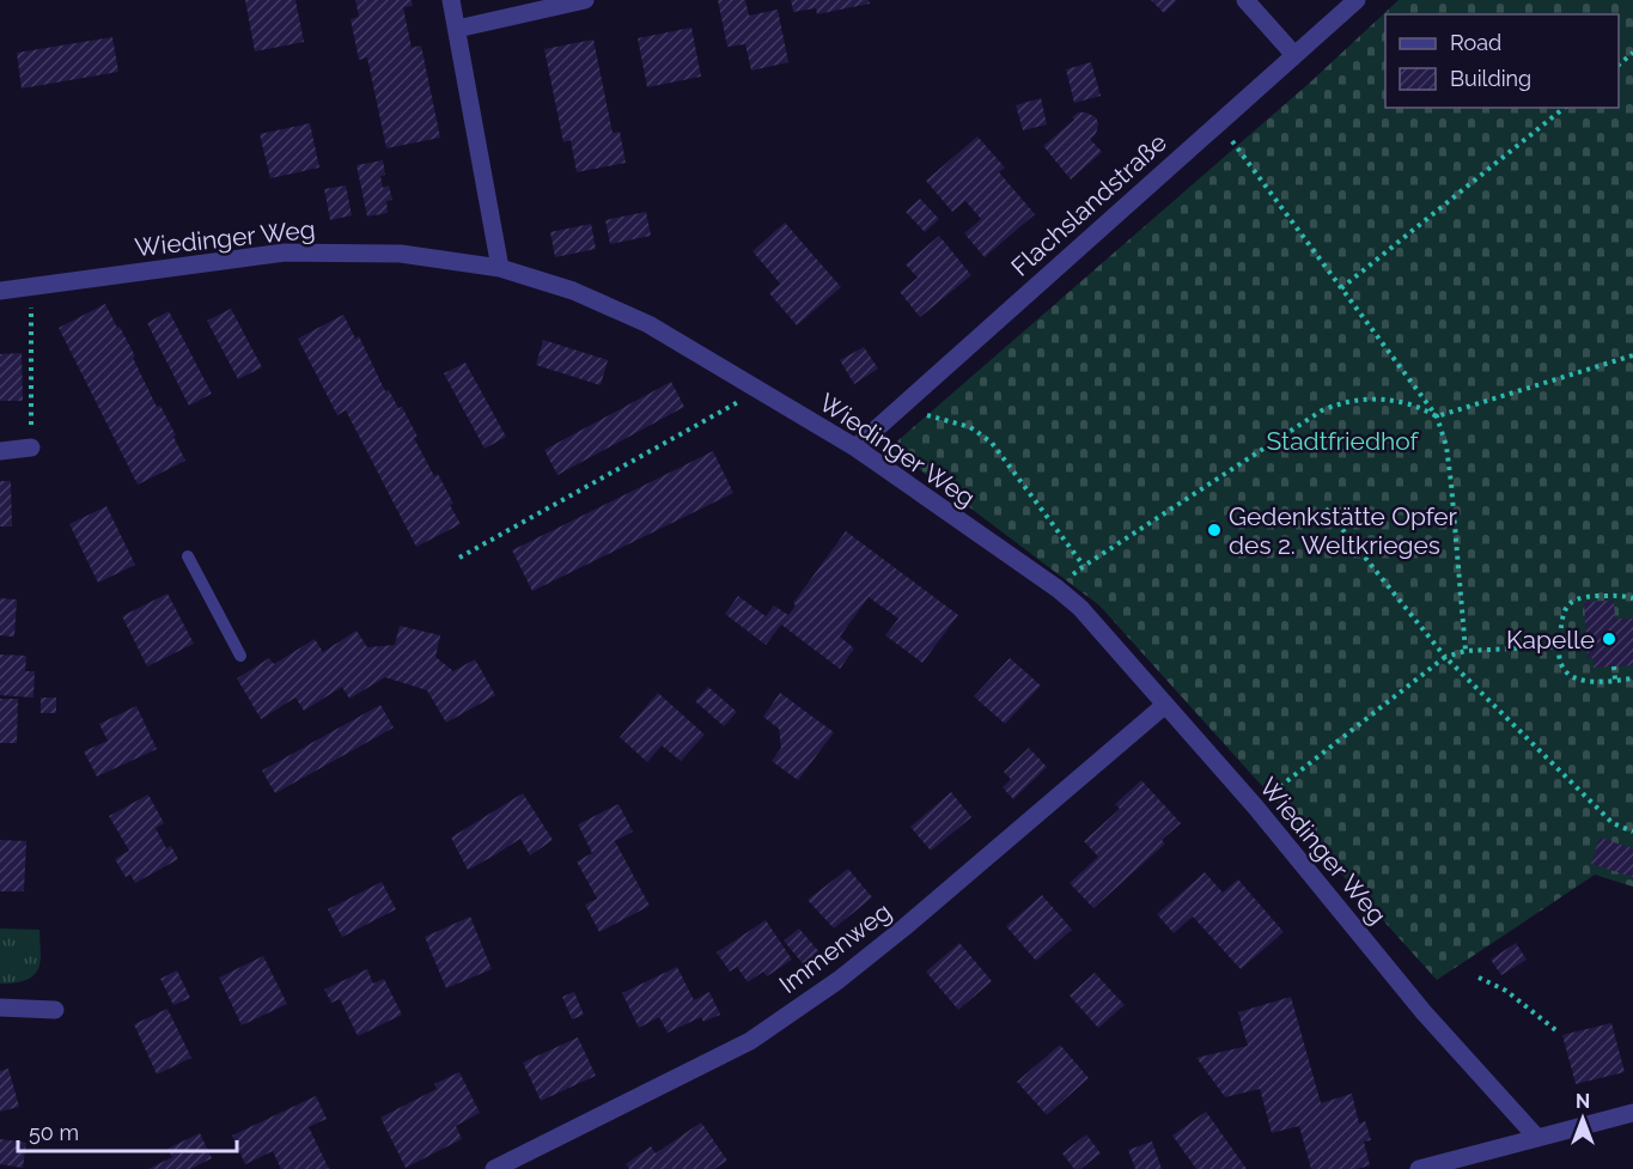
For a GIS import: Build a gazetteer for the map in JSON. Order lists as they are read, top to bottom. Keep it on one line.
{"streets":{"street":["Flachslandstraße","Wiedinger Weg","Immenweg"]},"crossings":[["Flachslandstraße","Wiedinger Weg"],["Wiedinger Weg","Immenweg"]],"parks":["Stadtfriedhof"],"places":["Gedenkstätte Opfer des 2. Weltkrieges","Kapelle"],"legend":["Road","Building"],"scale_bar":"50 m","north":"top"}
